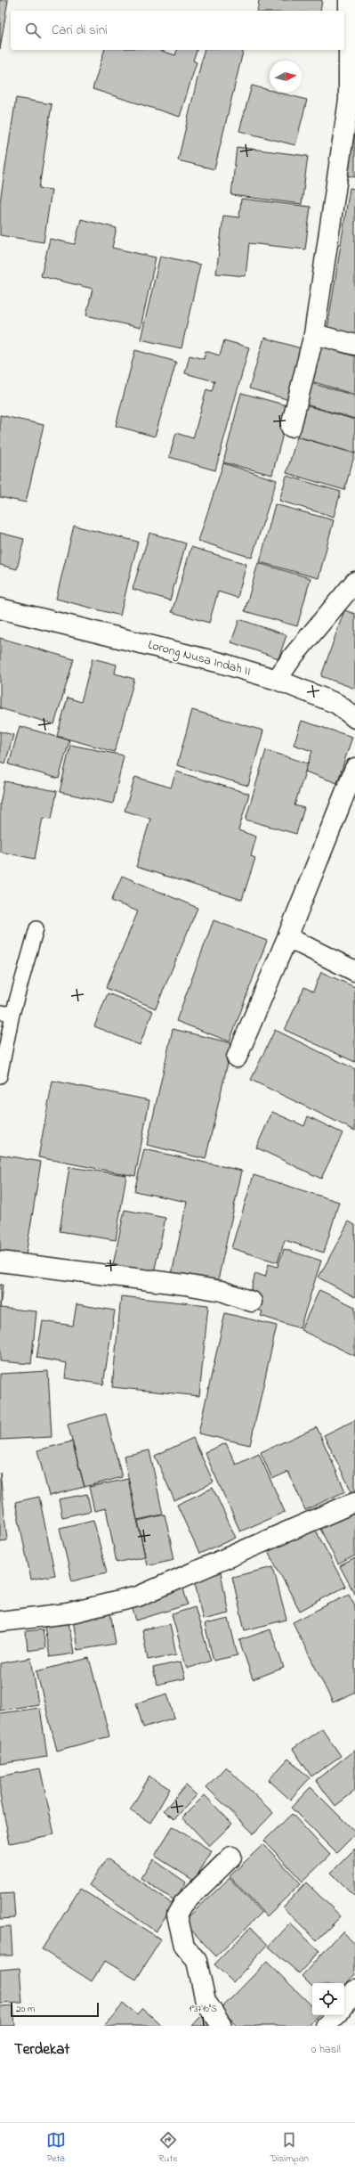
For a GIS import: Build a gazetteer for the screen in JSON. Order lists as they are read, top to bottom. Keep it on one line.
{"streets":{"street":["Lorong Nusa Indah II"]},"scale_bar":"20 m","north":"right","page":{"search":"Cari di sini","scale":"20 m","heading":["Terdekat","0 hasil"],"nav":["Peta","Rute","Disimpan"]},"coordinates":["1°37'10\"S"]}
